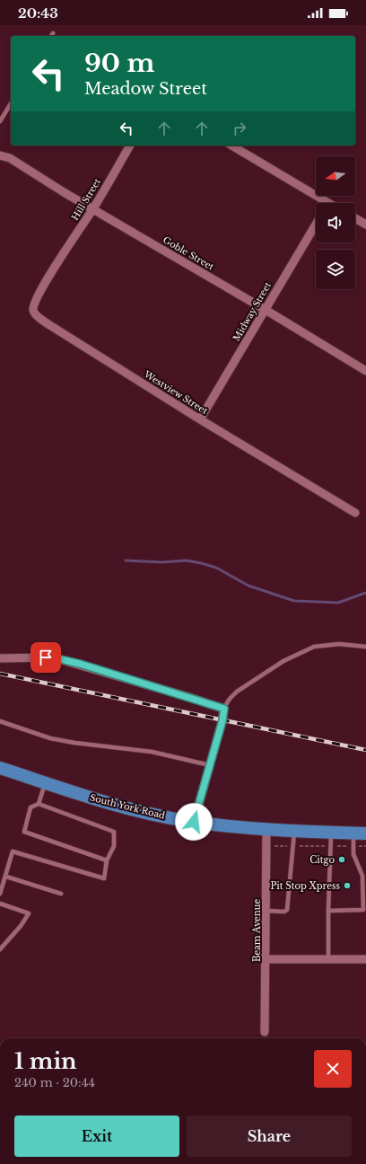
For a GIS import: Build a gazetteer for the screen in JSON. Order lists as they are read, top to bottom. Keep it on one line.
{"streets":{"main road":["South York Road"],"street":["Hill Street","Goble Street","Midway Street","Westview Street","Beam Avenue"]},"crossings":[["Hill Street","Goble Street"],["Hill Street","Westview Street"],["Goble Street","Midway Street"],["Midway Street","Westview Street"],["South York Road","Beam Avenue"]],"places":["Citgo","Pit Stop Xpress"],"north":"left","page":{"status":"20:43","turn":["90 m","Meadow Street"],"heading":["1 min","240 m · 20:44"],"buttons":["Exit","Share"]}}
